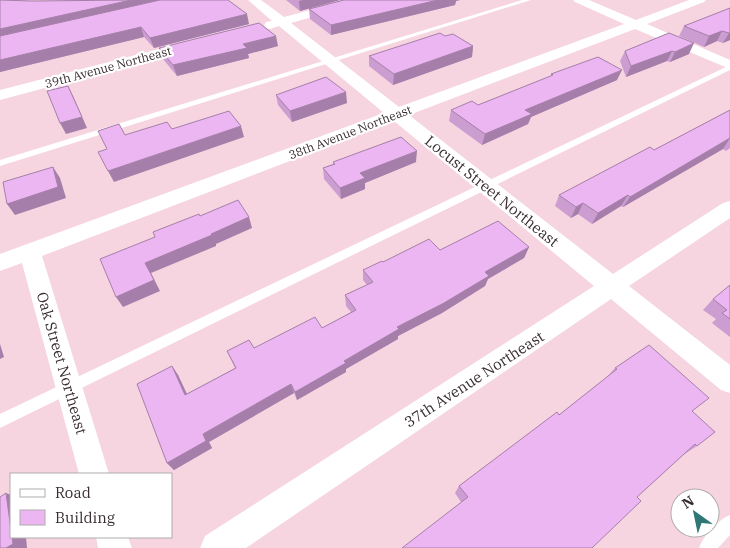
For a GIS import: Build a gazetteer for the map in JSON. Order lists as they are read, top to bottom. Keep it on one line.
{"streets":{"street":["39th Avenue Northeast","38th Avenue Northeast","Locust Street Northeast","Oak Street Northeast","37th Avenue Northeast"]},"crossings":[["38th Avenue Northeast","Locust Street Northeast"],["38th Avenue Northeast","Oak Street Northeast"],["Locust Street Northeast","37th Avenue Northeast"]],"legend":["Road","Building"],"north":"top left"}
